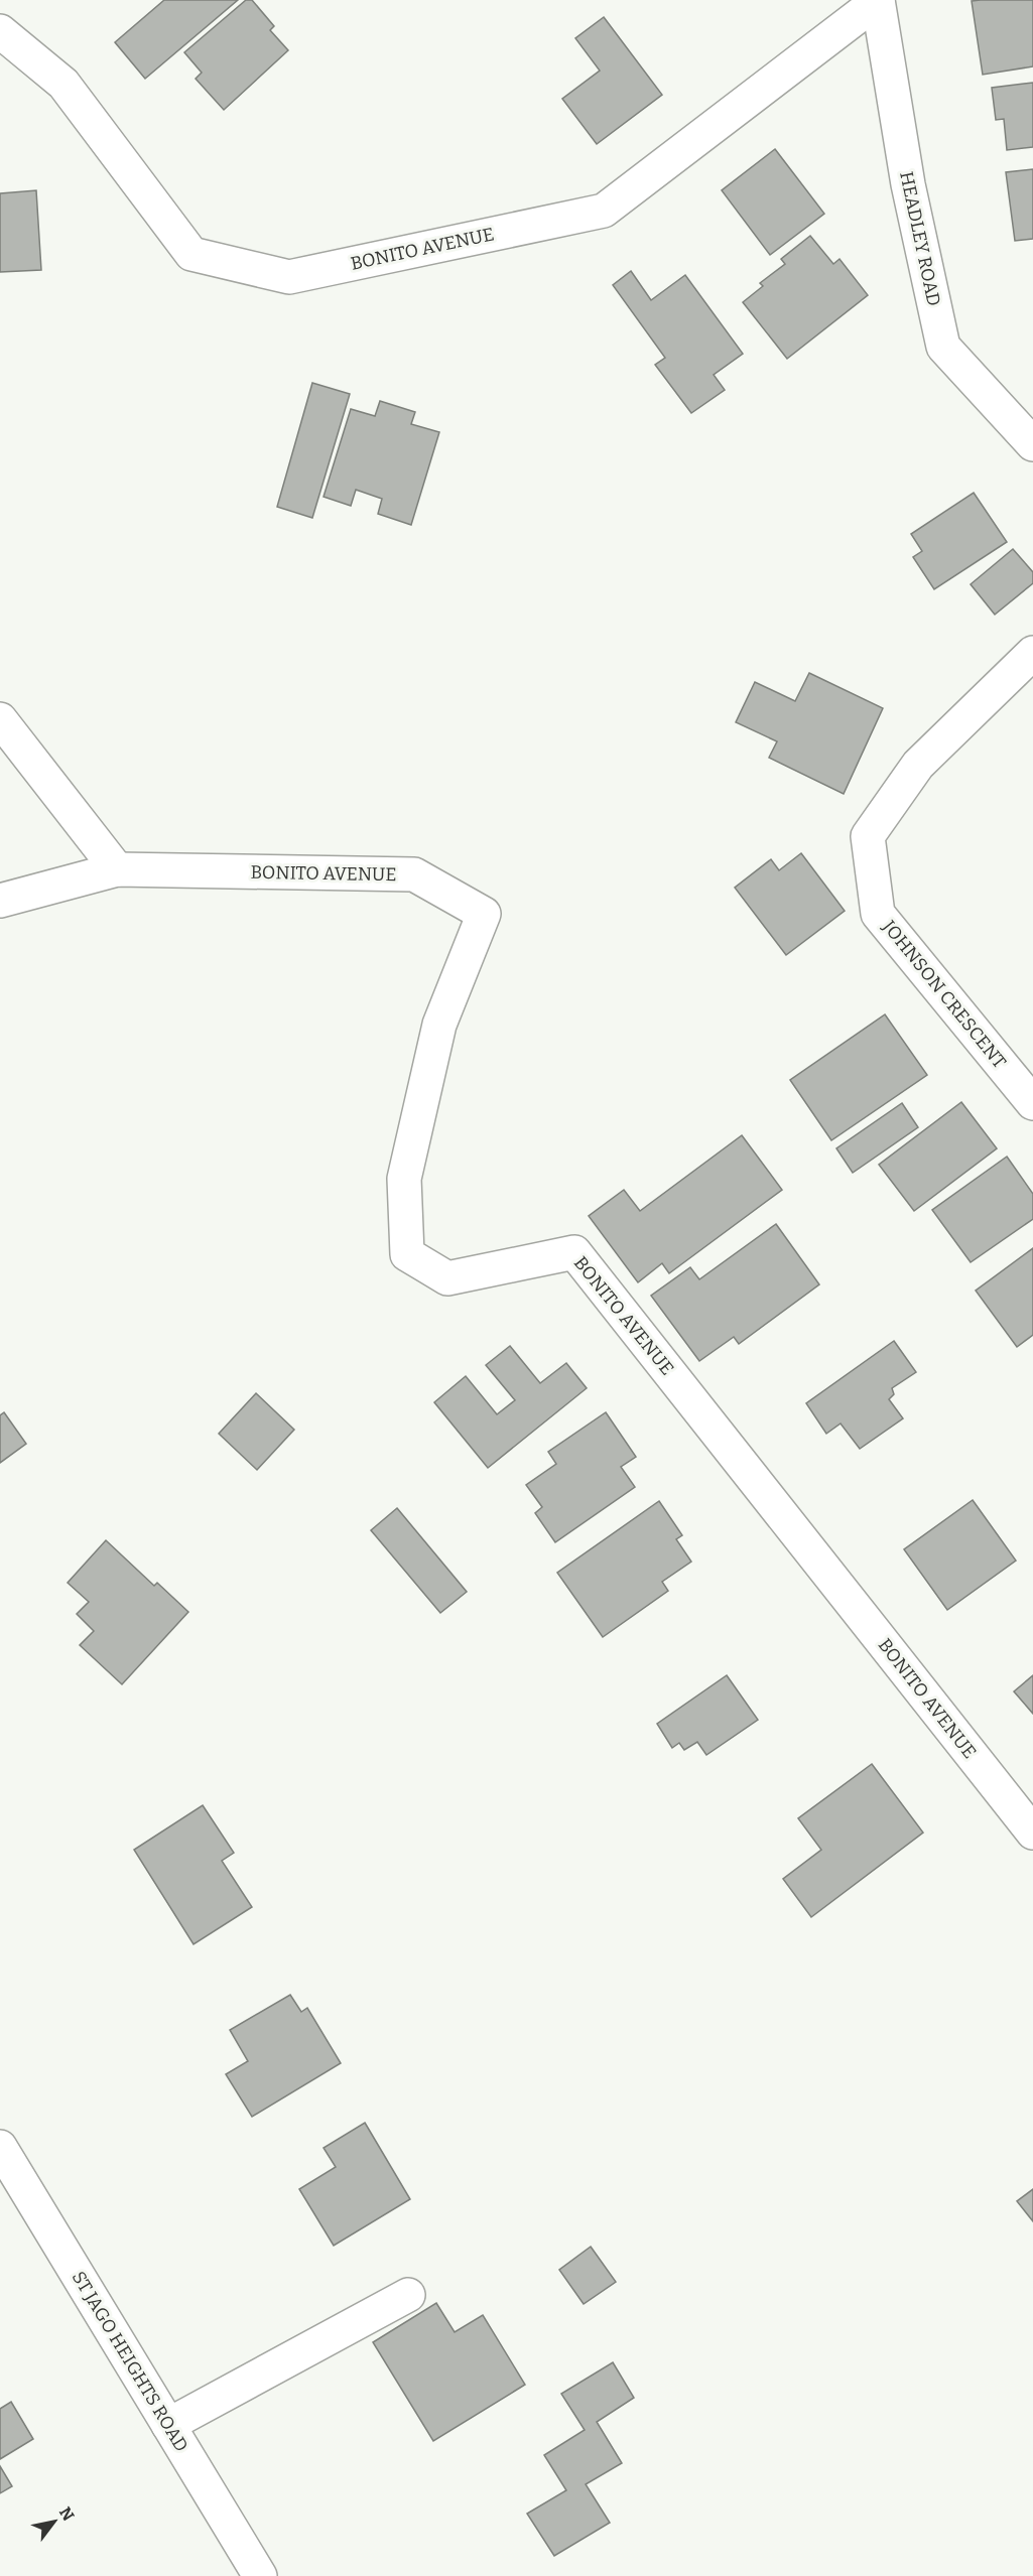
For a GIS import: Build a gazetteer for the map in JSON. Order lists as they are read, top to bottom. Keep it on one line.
{"streets":{"street":["HEADLEY ROAD","BONITO AVENUE","JOHNSON CRESCENT","ST JAGO HEIGHTS ROAD"]},"crossings":[["HEADLEY ROAD","BONITO AVENUE"]],"north":"top right"}
